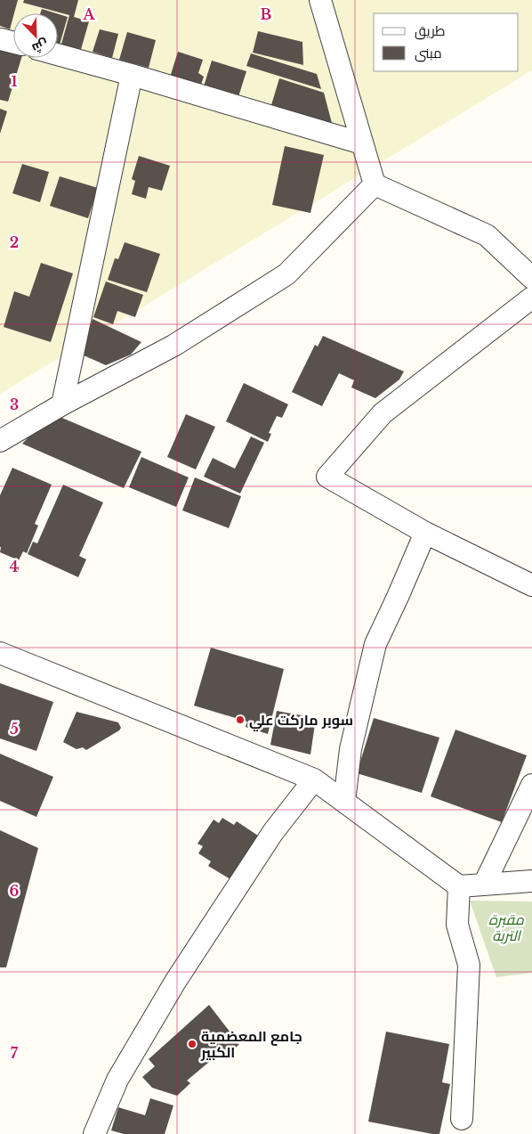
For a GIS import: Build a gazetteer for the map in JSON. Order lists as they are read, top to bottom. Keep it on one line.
{"parks":["مقبرة التربة"],"places":["سوبر ماركت علي","جامع المعضمية الكبير"],"legend":["طريق","مبنى"],"north":"bottom right","grid":{"columns":["A","B"],"rows":["1","2","3","4","5","6","7"]}}
